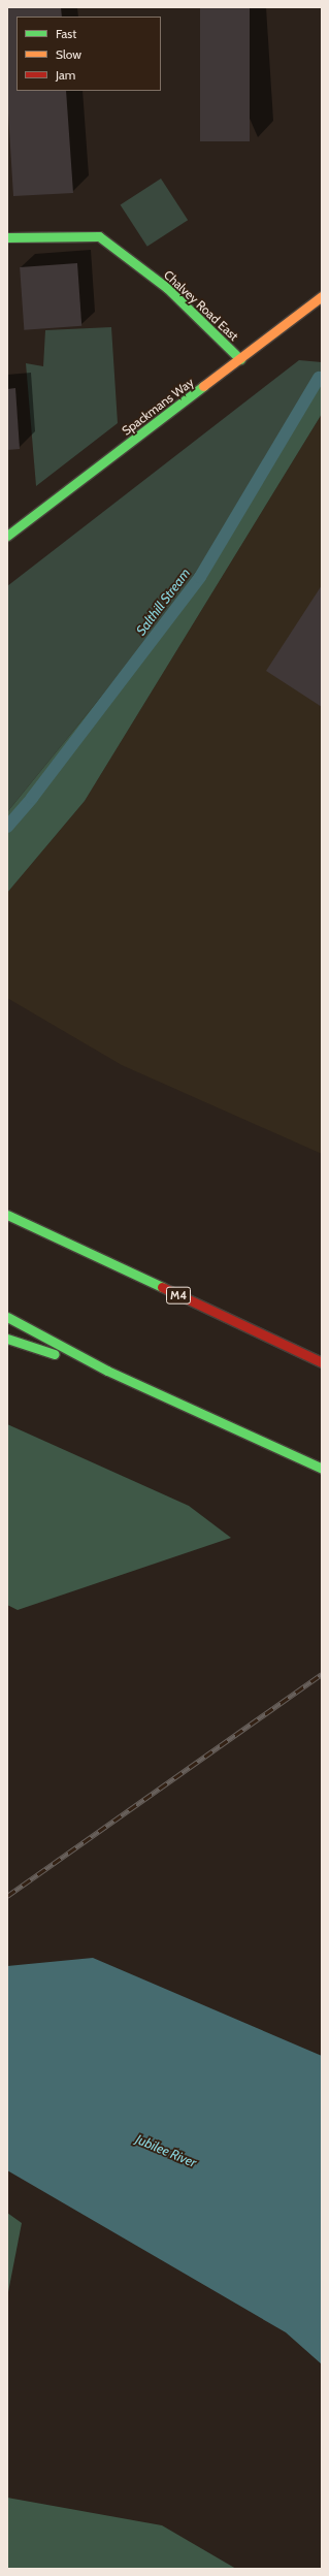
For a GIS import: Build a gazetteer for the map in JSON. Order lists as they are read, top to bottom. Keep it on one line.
{"streets":{"main road":["Chalvey Road East","Spackmans Way","M4"]},"crossings":[["Chalvey Road East","Spackmans Way"]],"water":["Salthill Stream","Jubilee River"],"legend":["Fast","Slow","Jam"]}
